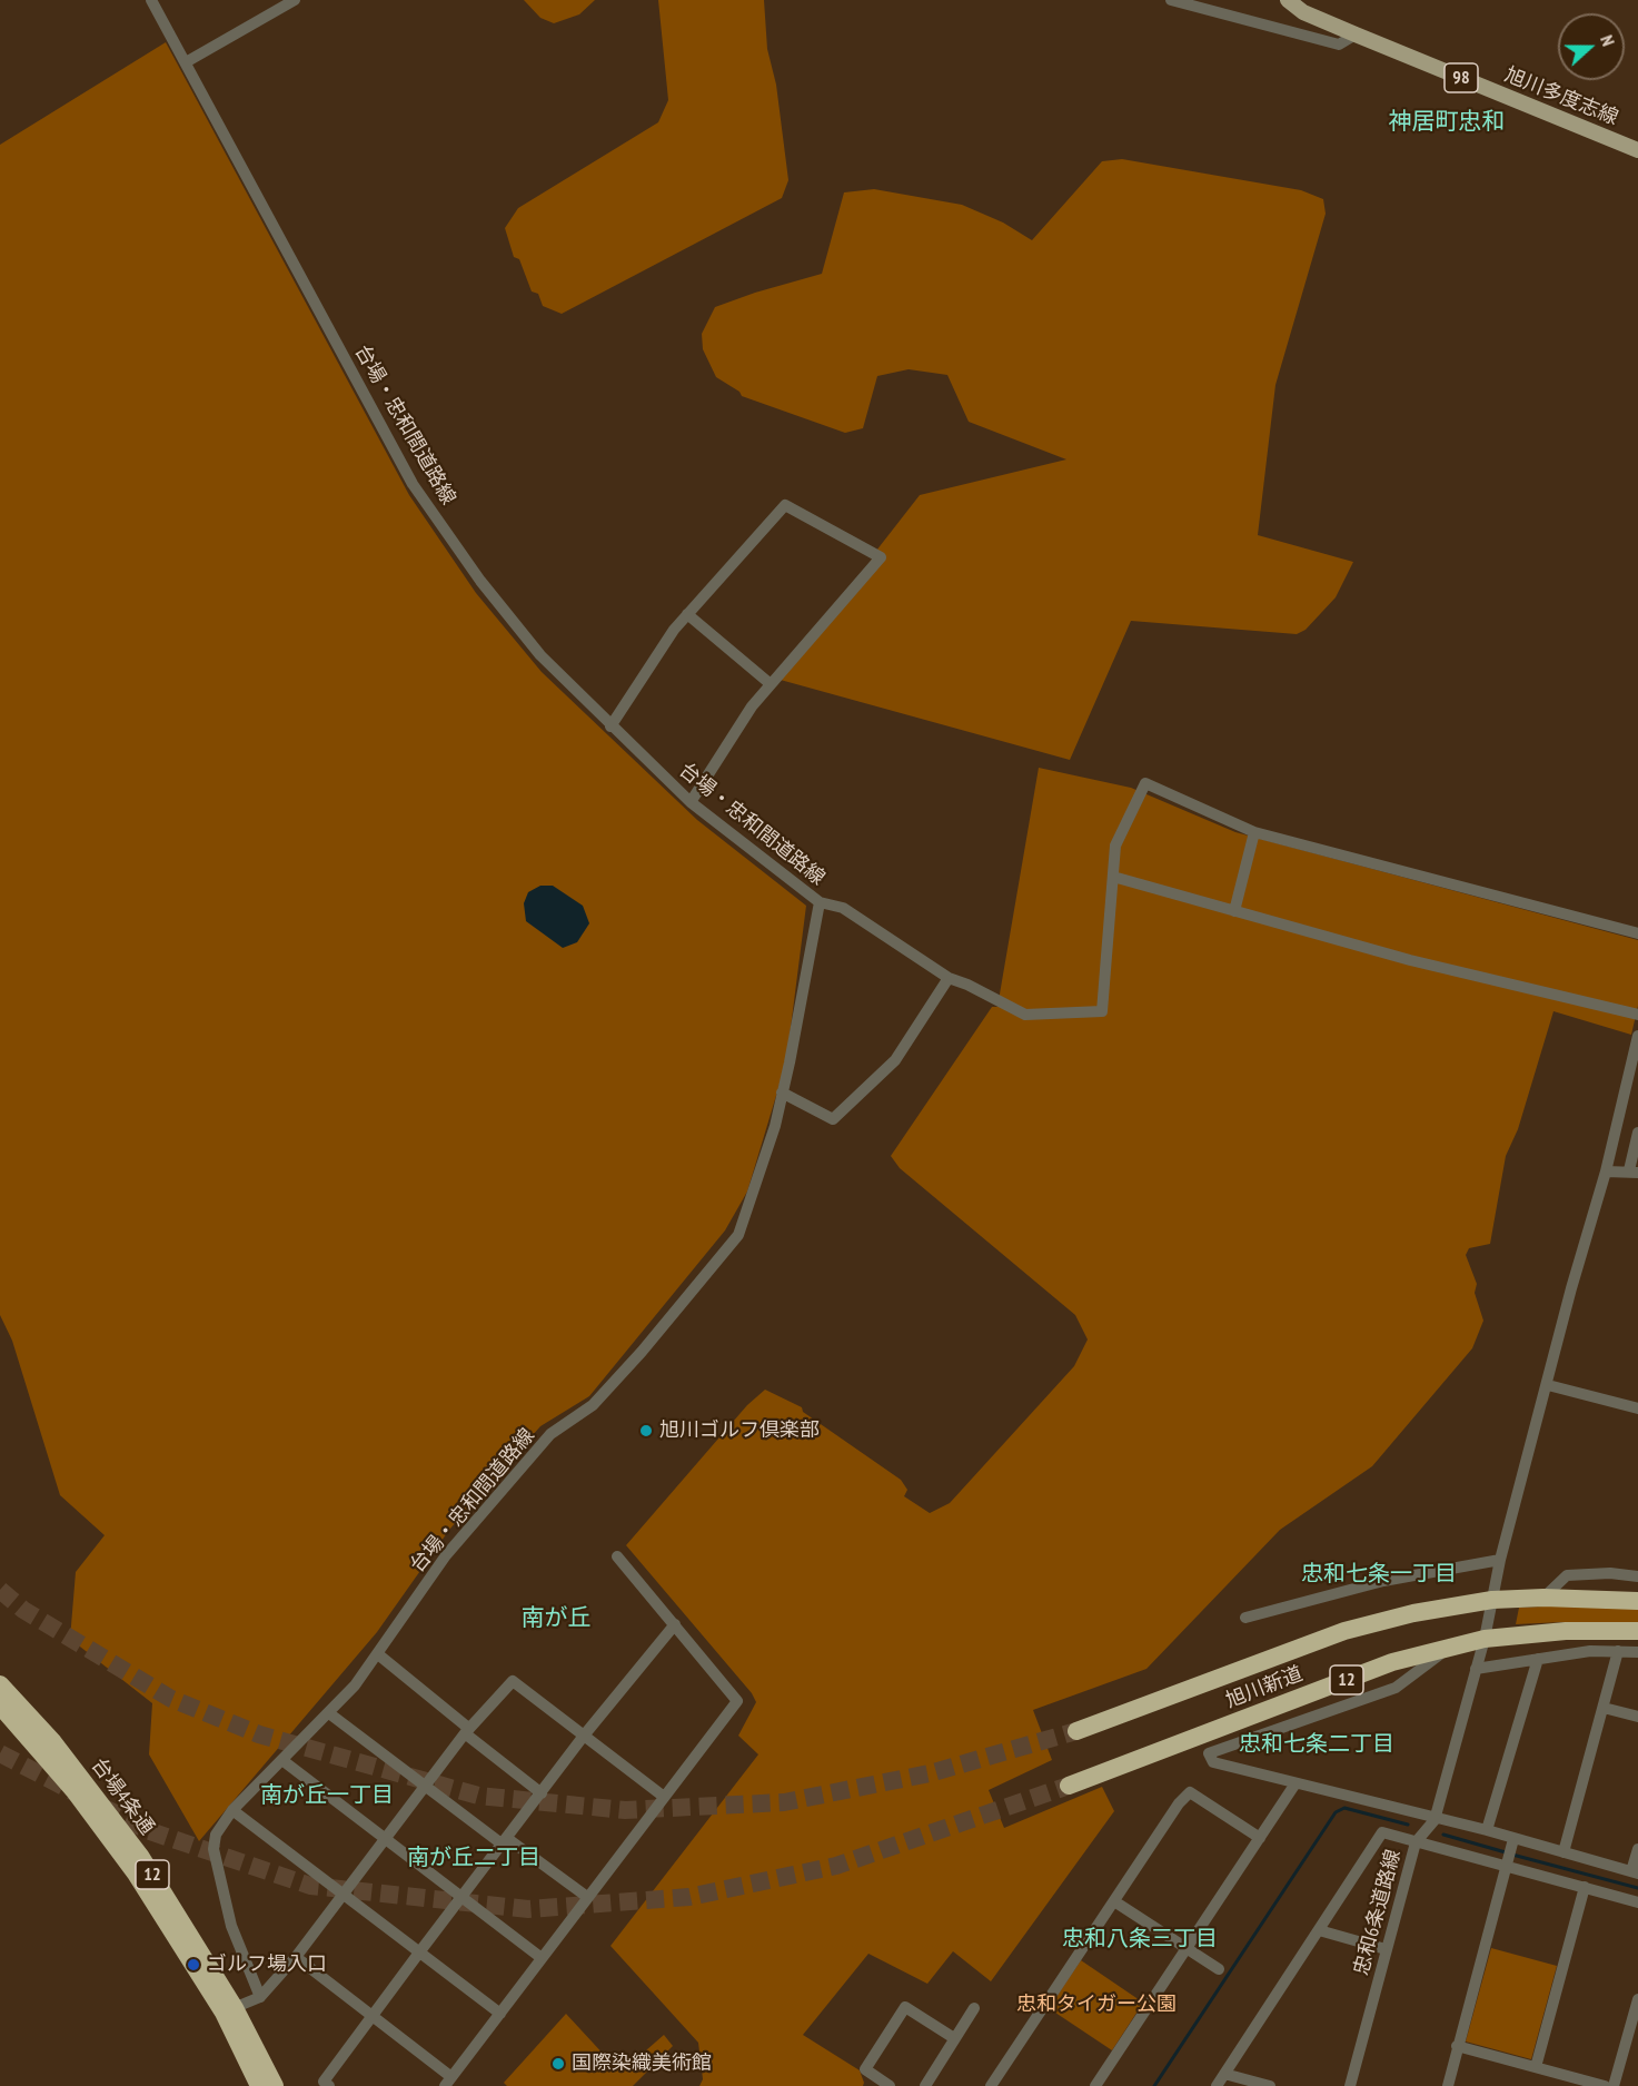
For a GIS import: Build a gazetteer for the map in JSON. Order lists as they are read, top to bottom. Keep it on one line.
{"streets":{"highway":["12","旭川新道","台場4条通"],"main road":["98","旭川多度志線"],"street":["台場・忠和間道路線","忠和6条道路線"]},"crossings":[["旭川新道","忠和6条道路線"]],"districts":["神居町忠和","忠和七条一丁目","南が丘","忠和七条二丁目","南が丘一丁目","南が丘二丁目","忠和八条三丁目"],"parks":["忠和タイガー公園"],"places":["旭川ゴルフ倶楽部","ゴルフ場入口","国際染織美術館"],"north":"right"}
